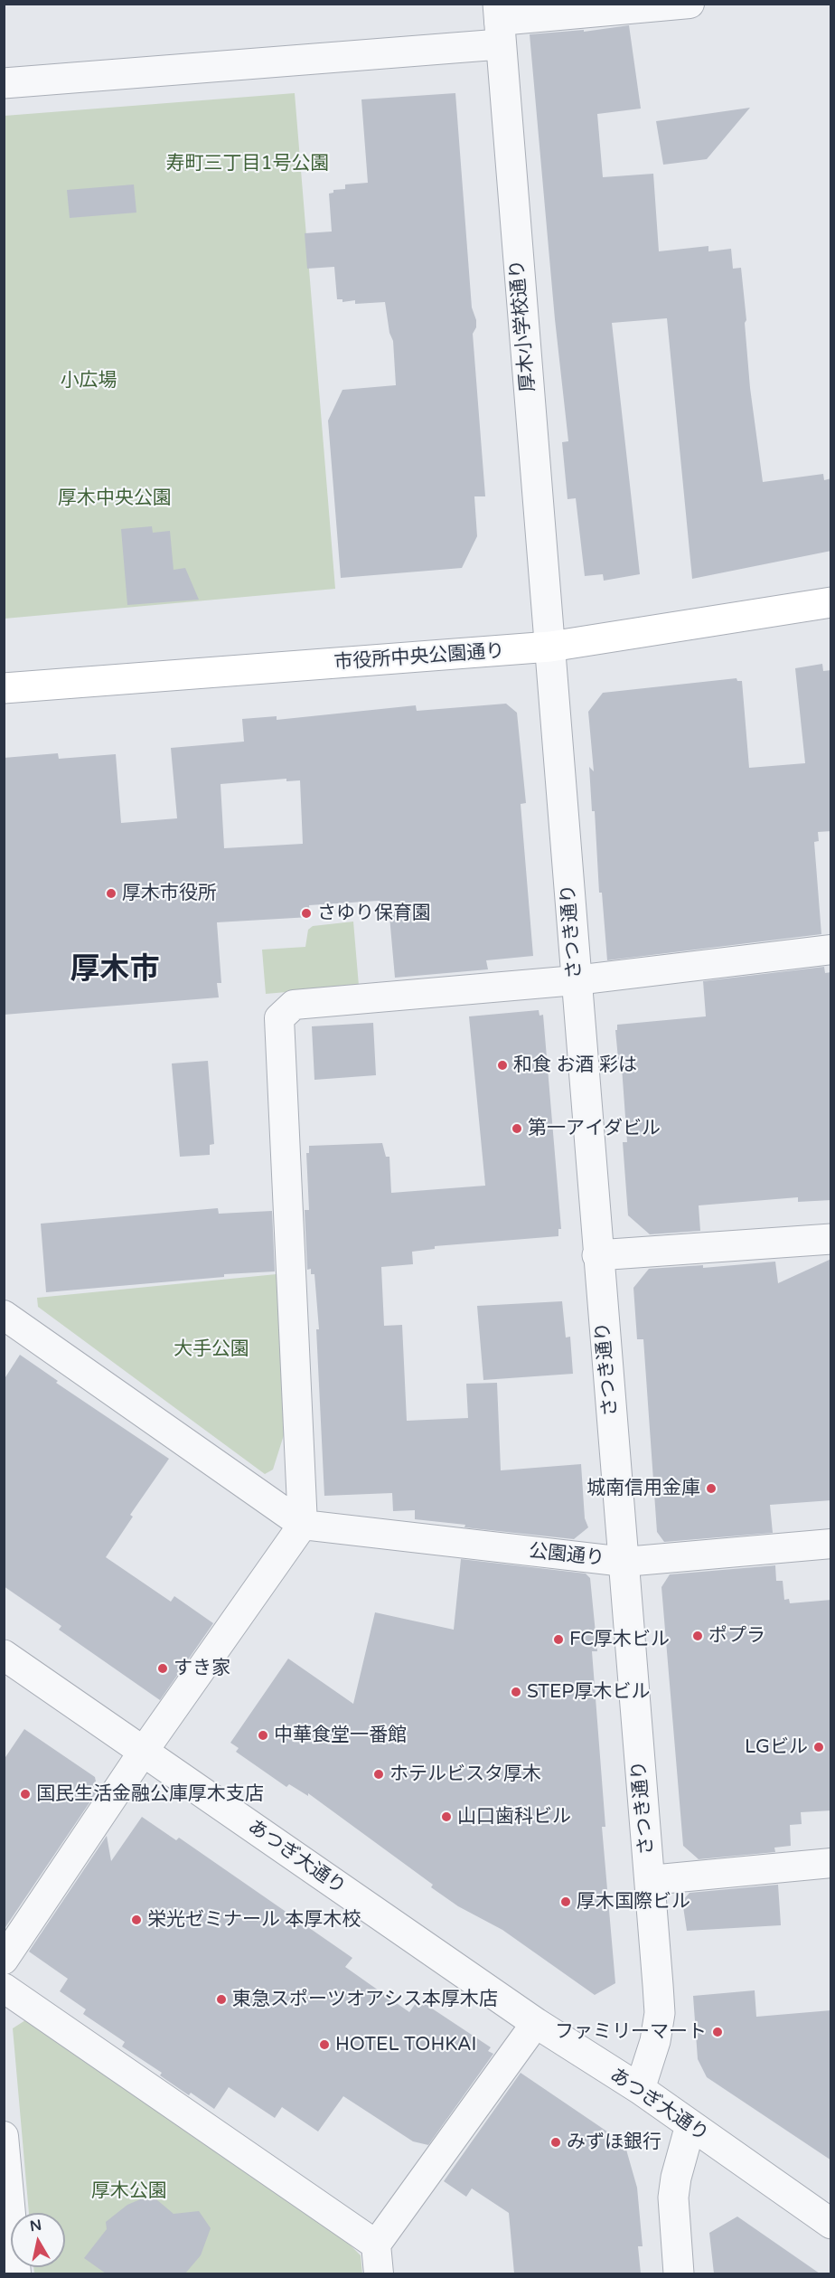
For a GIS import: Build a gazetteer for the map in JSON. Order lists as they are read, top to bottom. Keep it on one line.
{"streets":{"main road":["市役所中央公園通り"],"street":["厚木小学校通り","さつき通り","公園通り","あつぎ大通り"]},"crossings":[["厚木小学校通り","市役所中央公園通り"],["厚木小学校通り","さつき通り"],["市役所中央公園通り","さつき通り"],["さつき通り","公園通り"],["さつき通り","あつぎ大通り"]],"districts":["厚木市"],"parks":["寿町三丁目1号公園","小広場","厚木中央公園","大手公園","厚木公園"],"places":["厚木市役所","さゆり保育園","和食 お酒 彩は","第一アイダビル","城南信用金庫","ポプラ","FC厚木ビル","すき家","STEP厚木ビル","中華食堂一番館","LGビル","ホテルビスタ厚木","国民生活金融公庫厚木支店","山口歯科ビル","厚木国際ビル","栄光ゼミナール 本厚木校","東急スポーツオアシス本厚木店","ファミリーマート","HOTEL TOHKAI","みずほ銀行"],"north":"top"}
